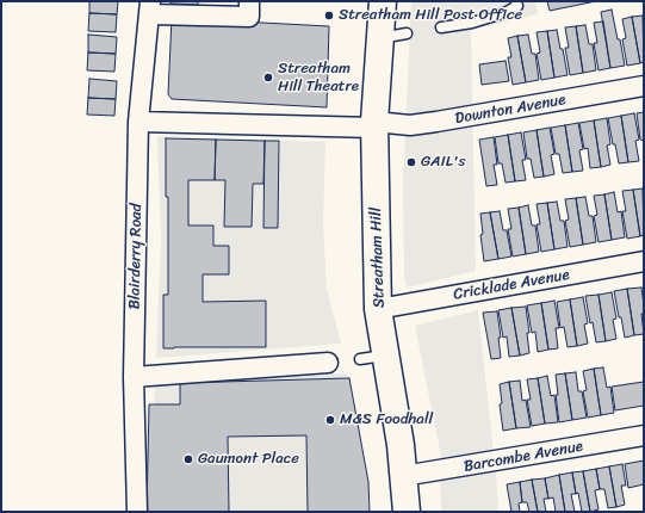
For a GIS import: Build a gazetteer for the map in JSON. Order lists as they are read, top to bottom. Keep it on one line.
{"streets":{"highway":["Streatham Hill"],"street":["Downton Avenue","Blairderry Road","Cricklade Avenue","Barcombe Avenue"]},"crossings":[["Downton Avenue","Blairderry Road"],["Downton Avenue","Streatham Hill"],["Streatham Hill","Cricklade Avenue"],["Streatham Hill","Barcombe Avenue"]],"places":["Streatham Hill Post Office","Streatham Hill Theatre","GAIL's","M&S Foodhall","Gaumont Place"]}
